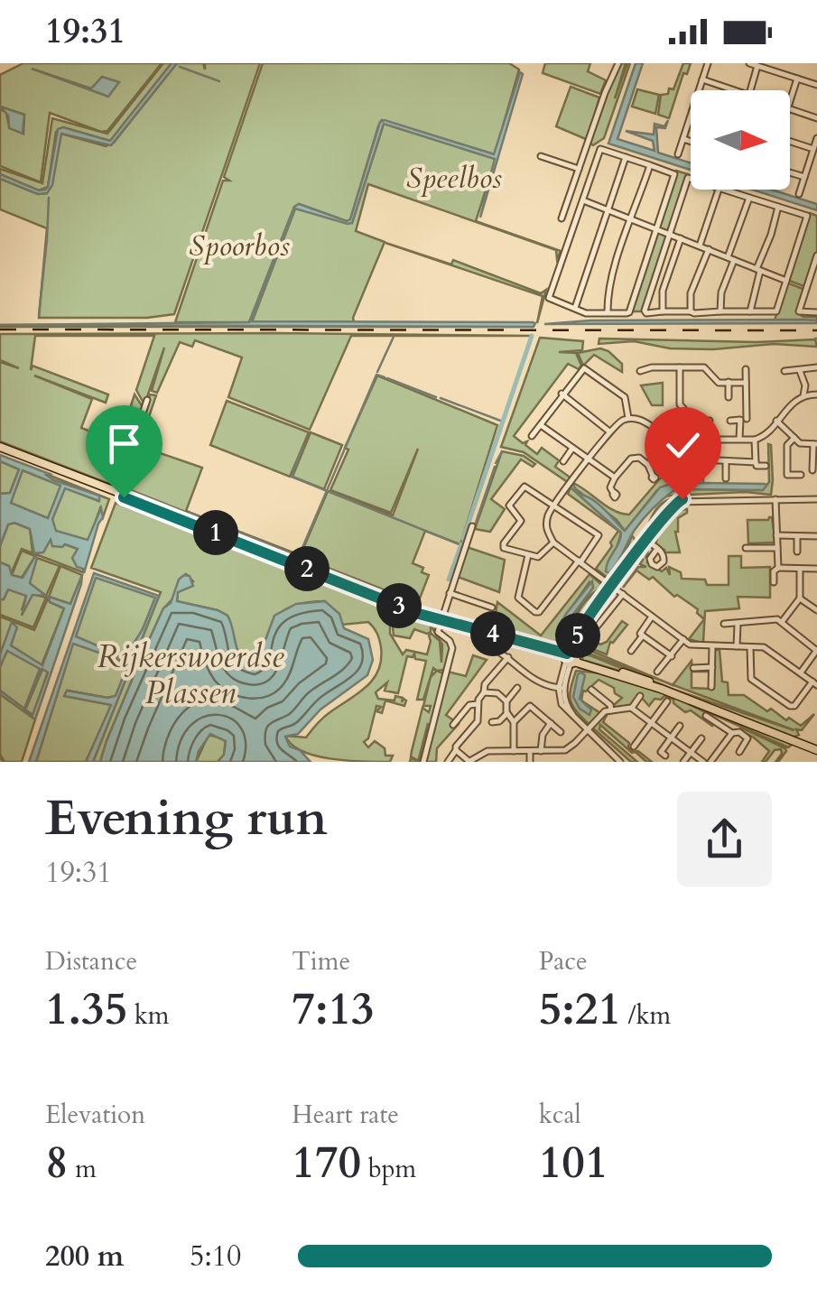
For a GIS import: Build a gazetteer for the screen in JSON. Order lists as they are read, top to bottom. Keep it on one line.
{"water":["Rijkerswoerdse Plassen"],"parks":["Speelbos","Spoorbos"],"north":"right","page":{"status":"19:31","pins":["1","2","3","4","5"],"heading":["Evening run","19:31"],"stats":[["Distance","1.35 km"],["Time","7:13"],["Pace","5:21 /km"],["Elevation","8 m"],["Heart rate","170 bpm"],["kcal","101"]],"list":[{"name":"200 m","note":"5:10"}]}}
